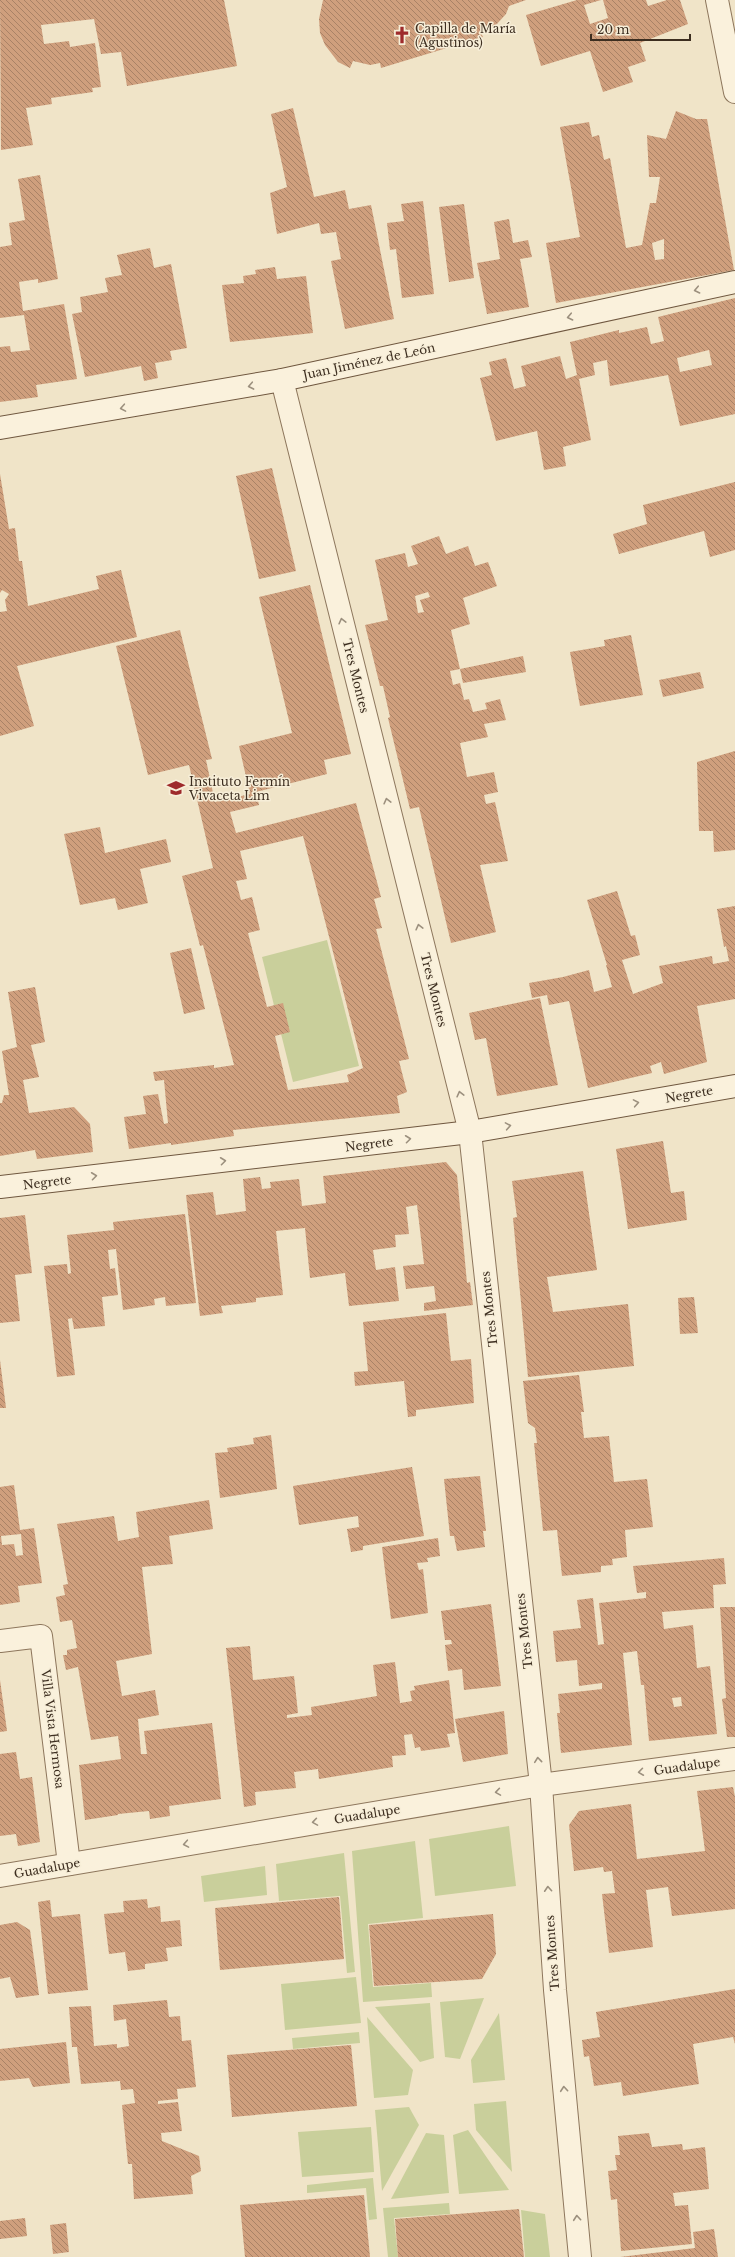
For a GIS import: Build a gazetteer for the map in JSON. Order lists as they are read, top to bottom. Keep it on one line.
{"streets":{"street":["Juan Jiménez de León","Tres Montes","Negrete","Villa Vista Hermosa","Guadalupe"]},"crossings":[["Juan Jiménez de León","Tres Montes"],["Tres Montes","Negrete"],["Tres Montes","Guadalupe"],["Villa Vista Hermosa","Guadalupe"]],"one_way":["Juan Jiménez de León","Tres Montes","Negrete","Guadalupe"],"places":{"church":["Capilla de María (Agustinos)"],"school or university":["Instituto Fermín Vivaceta Lim"]},"scale_bar":"20 m"}
